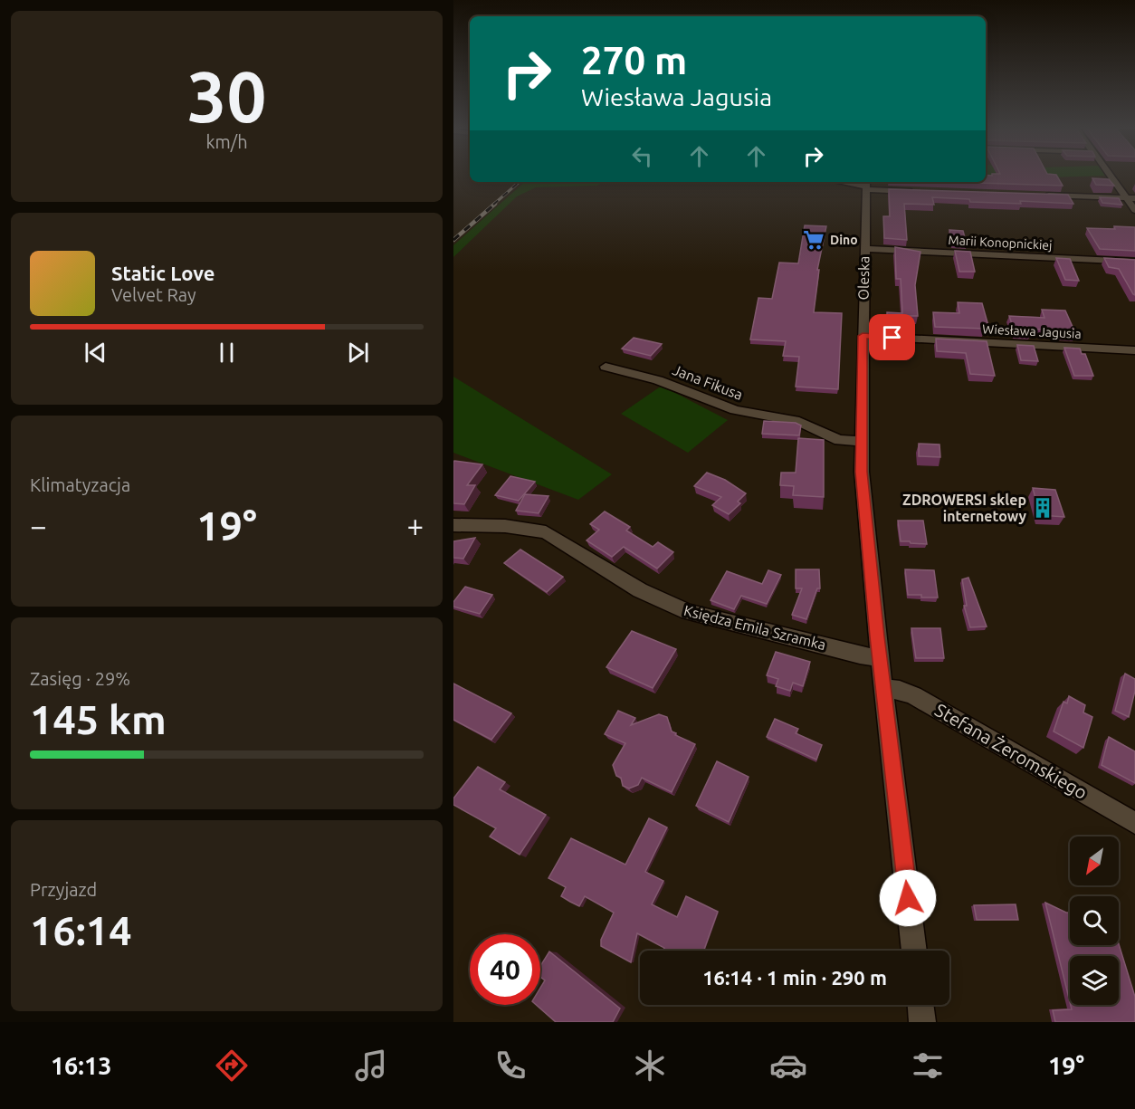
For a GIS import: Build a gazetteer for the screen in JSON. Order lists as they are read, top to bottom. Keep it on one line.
{"streets":{"street":["Marii Konopnickiej","Oleska","Wiesława Jagusia","Jana Fikusa","Księdza Emila Szramka","Stefana Żeromskiego"]},"crossings":[["Marii Konopnickiej","Oleska"],["Oleska","Wiesława Jagusia"],["Oleska","Jana Fikusa"],["Oleska","Księdza Emila Szramka"],["Oleska","Stefana Żeromskiego"]],"places":{"supermarket":["Dino"],"building":["ZDROWERSI sklep internetowy"]},"north":"bottom left","page":{"tile":[["30","km/h"],"Klimatyzacja",["Zasięg · 29%","145 km"],["Przyjazd","16:14"]],"turn":["270 m","Wiesława Jagusia"],"song":["Static Love","Velvet Ray"],"heat":["−","19°","+"],"limit":"40","trip":"16:14 · 1 min · 290 m","tabs":["16:13","19°"]}}
